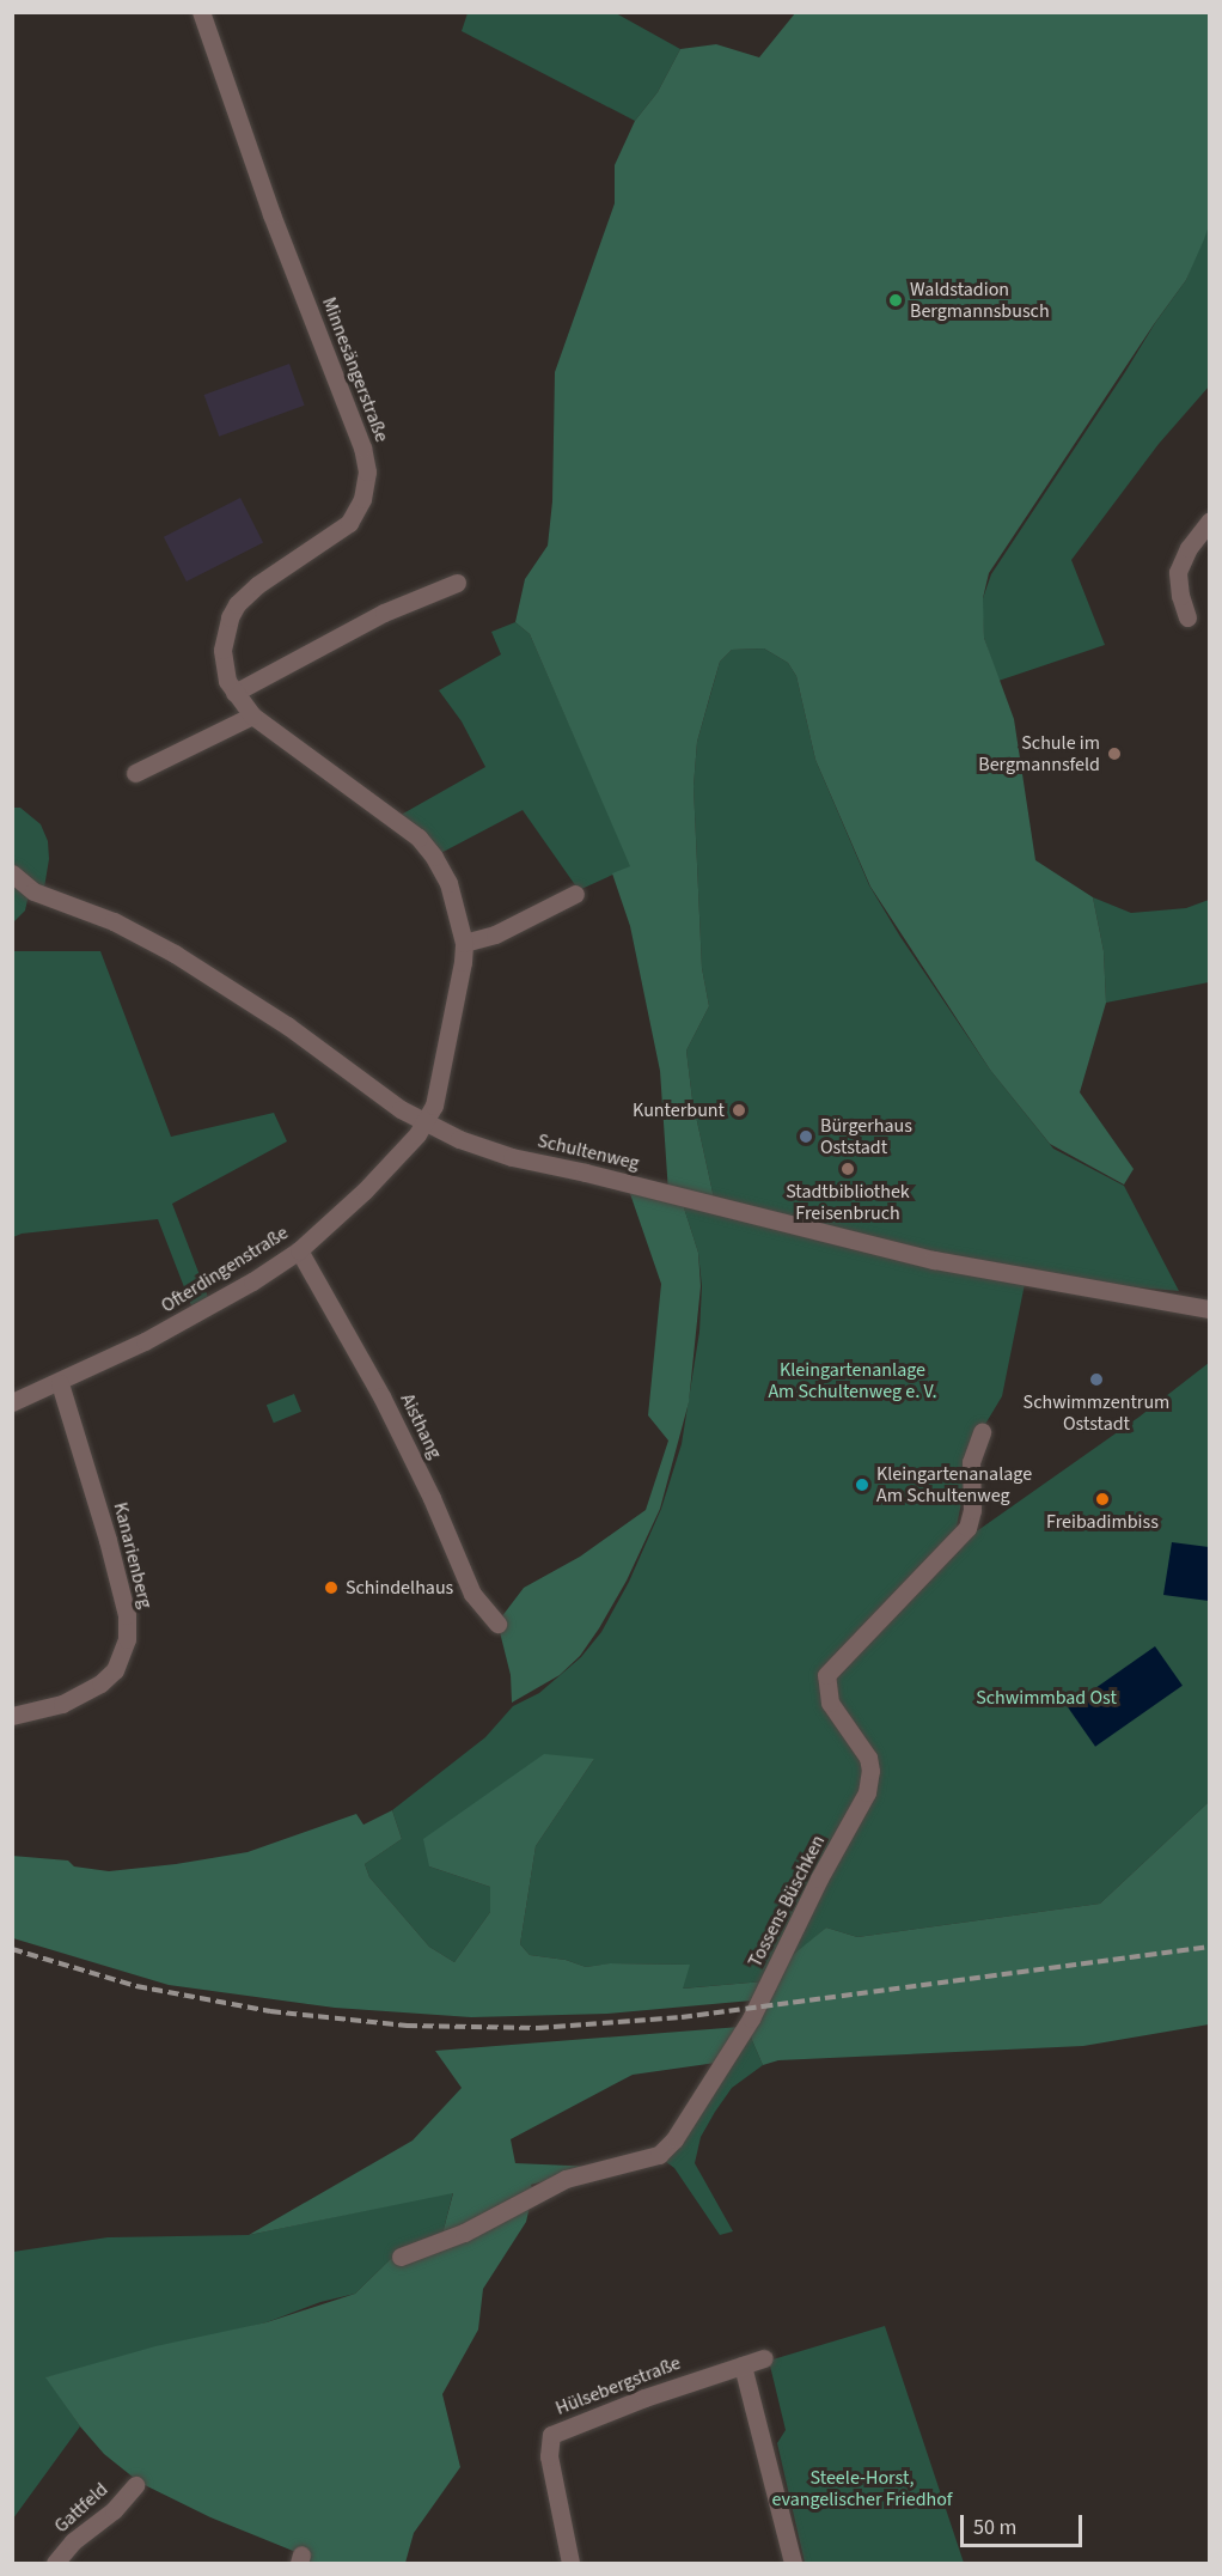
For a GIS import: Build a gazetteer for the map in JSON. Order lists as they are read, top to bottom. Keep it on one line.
{"streets":{"street":["Minnesängerstraße","Schultenweg","Ofterdingenstraße","Aisthang","Kanarienberg","Tossens Büschken","Hülsebergstraße","Gattfeld"]},"crossings":[["Minnesängerstraße","Schultenweg"],["Minnesängerstraße","Ofterdingenstraße"],["Schultenweg","Ofterdingenstraße"],["Ofterdingenstraße","Aisthang"],["Ofterdingenstraße","Kanarienberg"]],"parks":["Kleingartenanlage Am Schultenweg e. V.","Schwimmbad Ost","Steele-Horst, evangelischer Friedhof"],"places":["Waldstadion Bergmannsbusch","Schule im Bergmannsfeld","Kunterbunt","Bürgerhaus Oststadt","Stadtbibliothek Freisenbruch","Schwimmzentrum Oststadt","Kleingartenanalage Am Schultenweg","Freibadimbiss","Schindelhaus"],"scale_bar":"50 m"}
